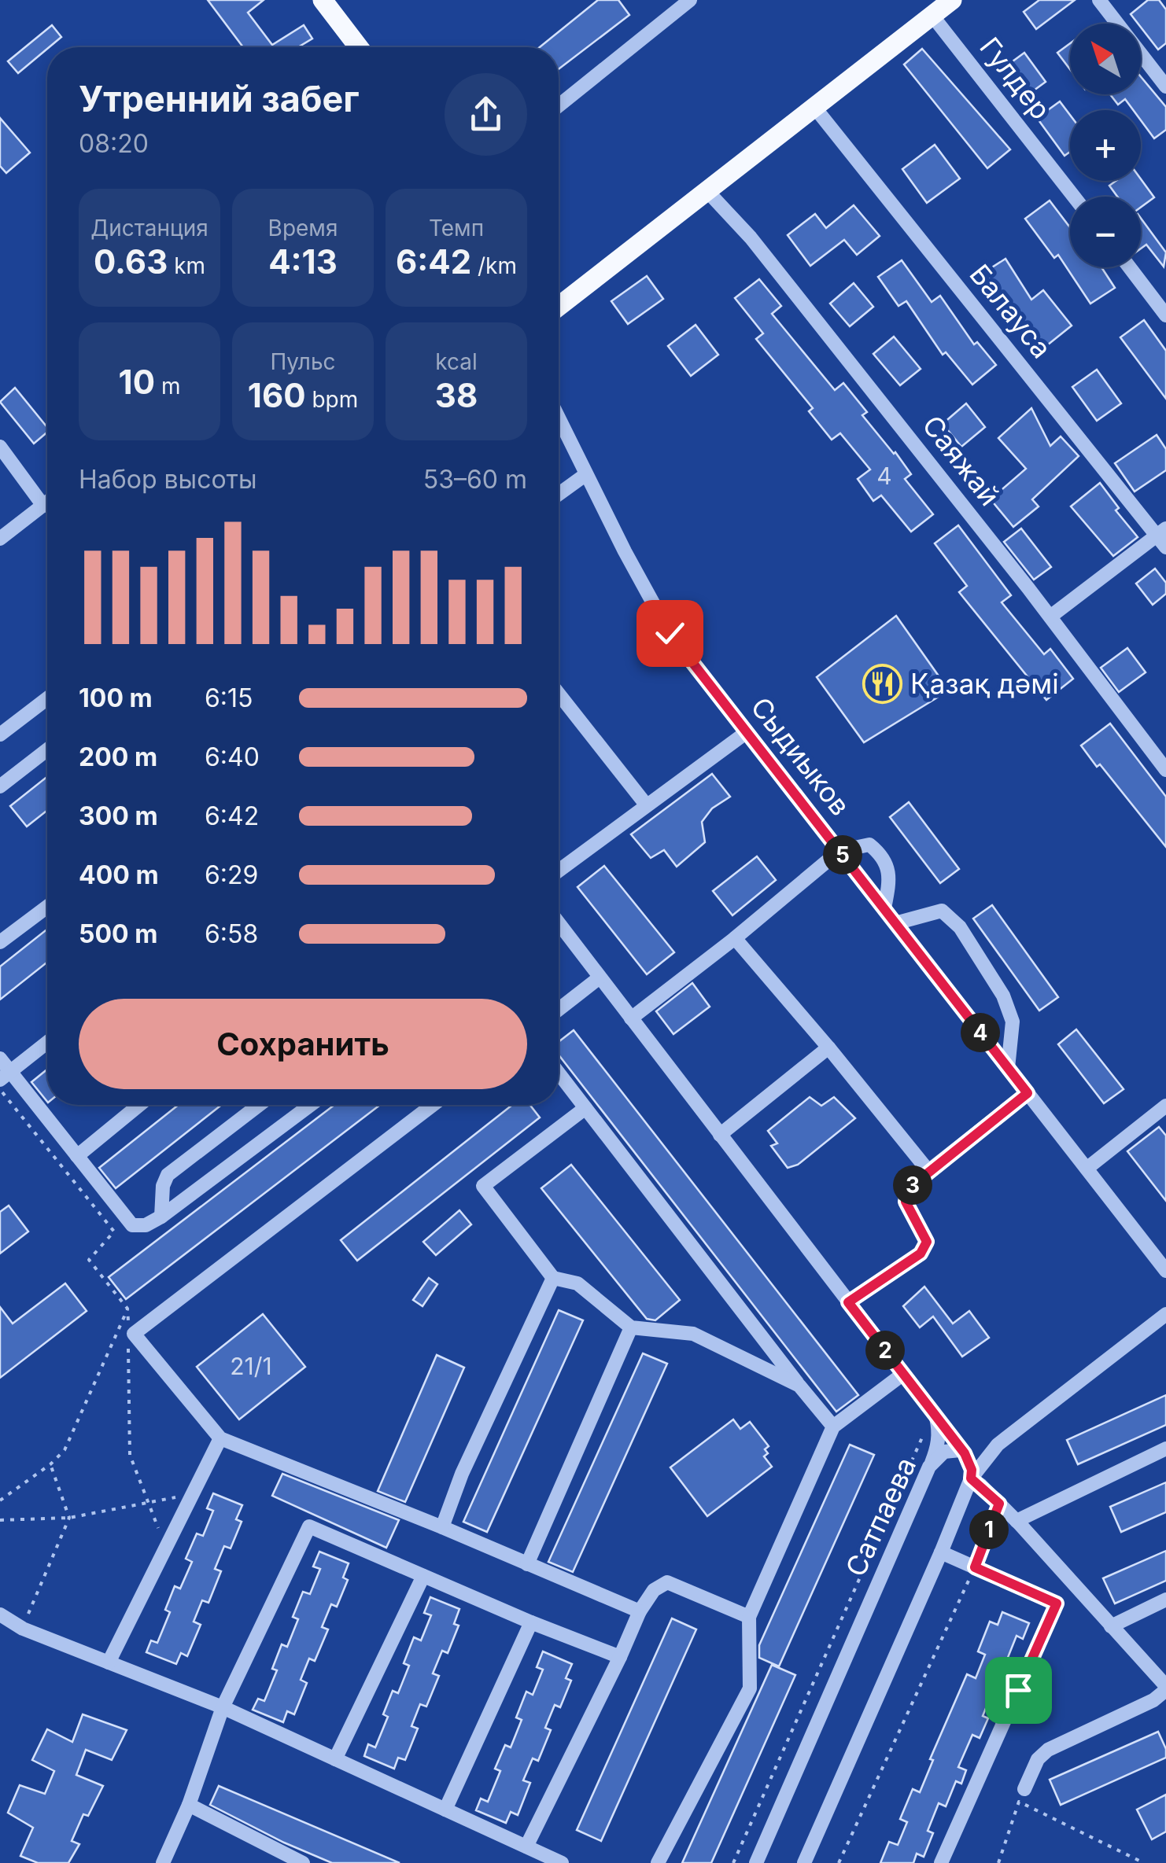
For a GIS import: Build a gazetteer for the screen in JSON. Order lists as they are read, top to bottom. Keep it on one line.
{"streets":{"street":["Гулдер","Балауса","Саяжай","Сыдиыков","Сатпаева"]},"places":{"restaurant":["Қазақ дәмі"]},"house_numbers":["4","21/1"],"north":"top left","page":{"map_buttons":["+","−"],"heading":["Утренний забег","08:20"],"stats":[["Дистанция","0.63 km"],["Время","4:13"],["Темп","6:42 /km"],["10 m"],["Пульс","160 bpm"],["kcal","38"]],"chart":["Набор высоты","53–60 m"],"list":[{"name":"100 m","note":"6:15"},{"name":"200 m","note":"6:40"},{"name":"300 m","note":"6:42"},{"name":"400 m","note":"6:29"},{"name":"500 m","note":"6:58"}],"pins":["5","4","3","2","1"],"buttons":"Сохранить"}}
